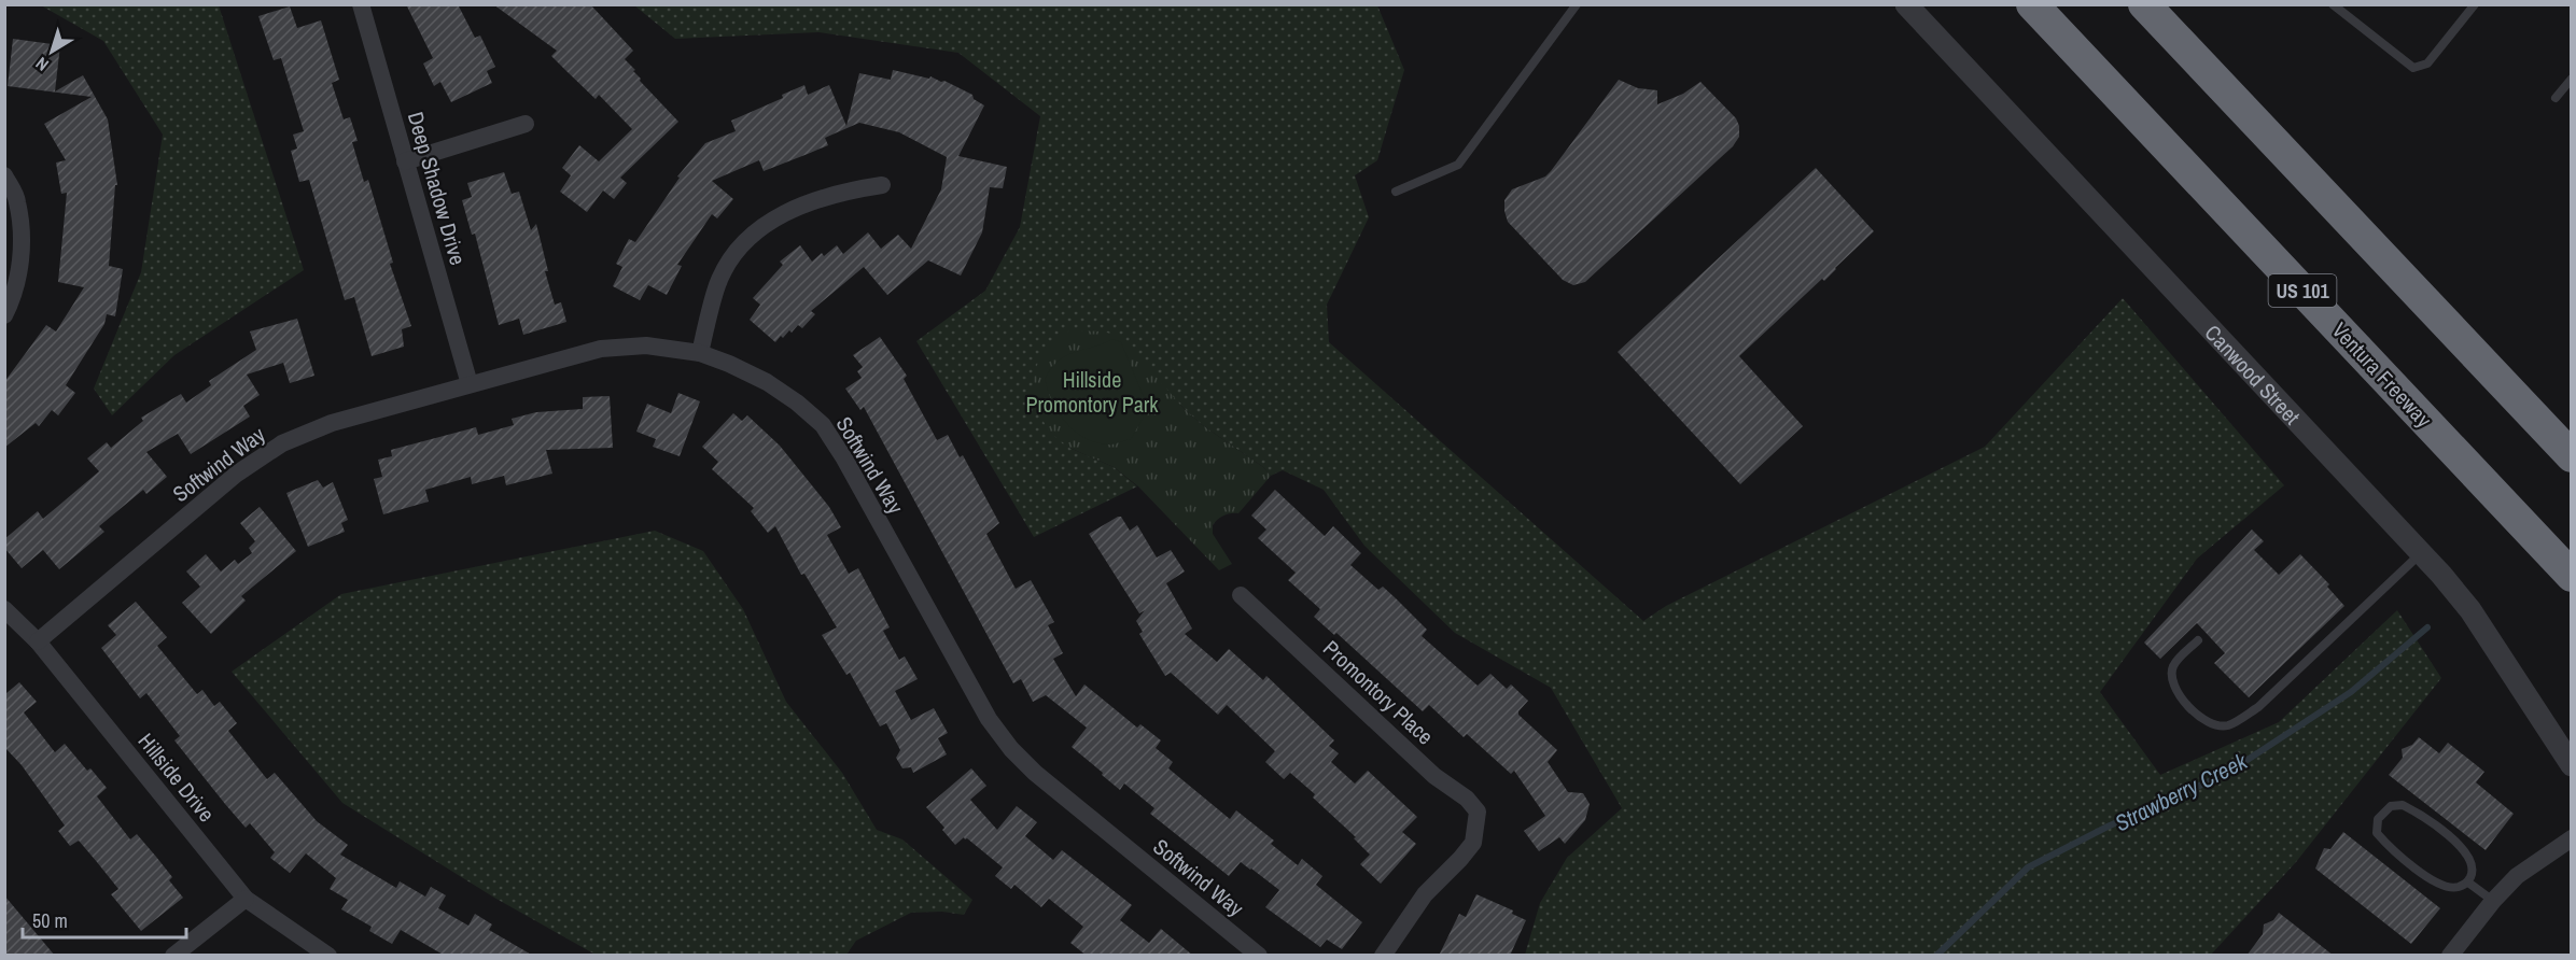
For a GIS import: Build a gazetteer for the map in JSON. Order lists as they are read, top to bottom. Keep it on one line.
{"streets":{"highway":["US 101","Ventura Freeway"],"street":["Deep Shadow Drive","Canwood Street","Softwind Way","Promontory Place","Hillside Drive"]},"crossings":[["Deep Shadow Drive","Softwind Way"],["Softwind Way","Hillside Drive"]],"water":["Strawberry Creek"],"parks":["Hillside Promontory Park"],"scale_bar":"50 m","north":"bottom left"}
